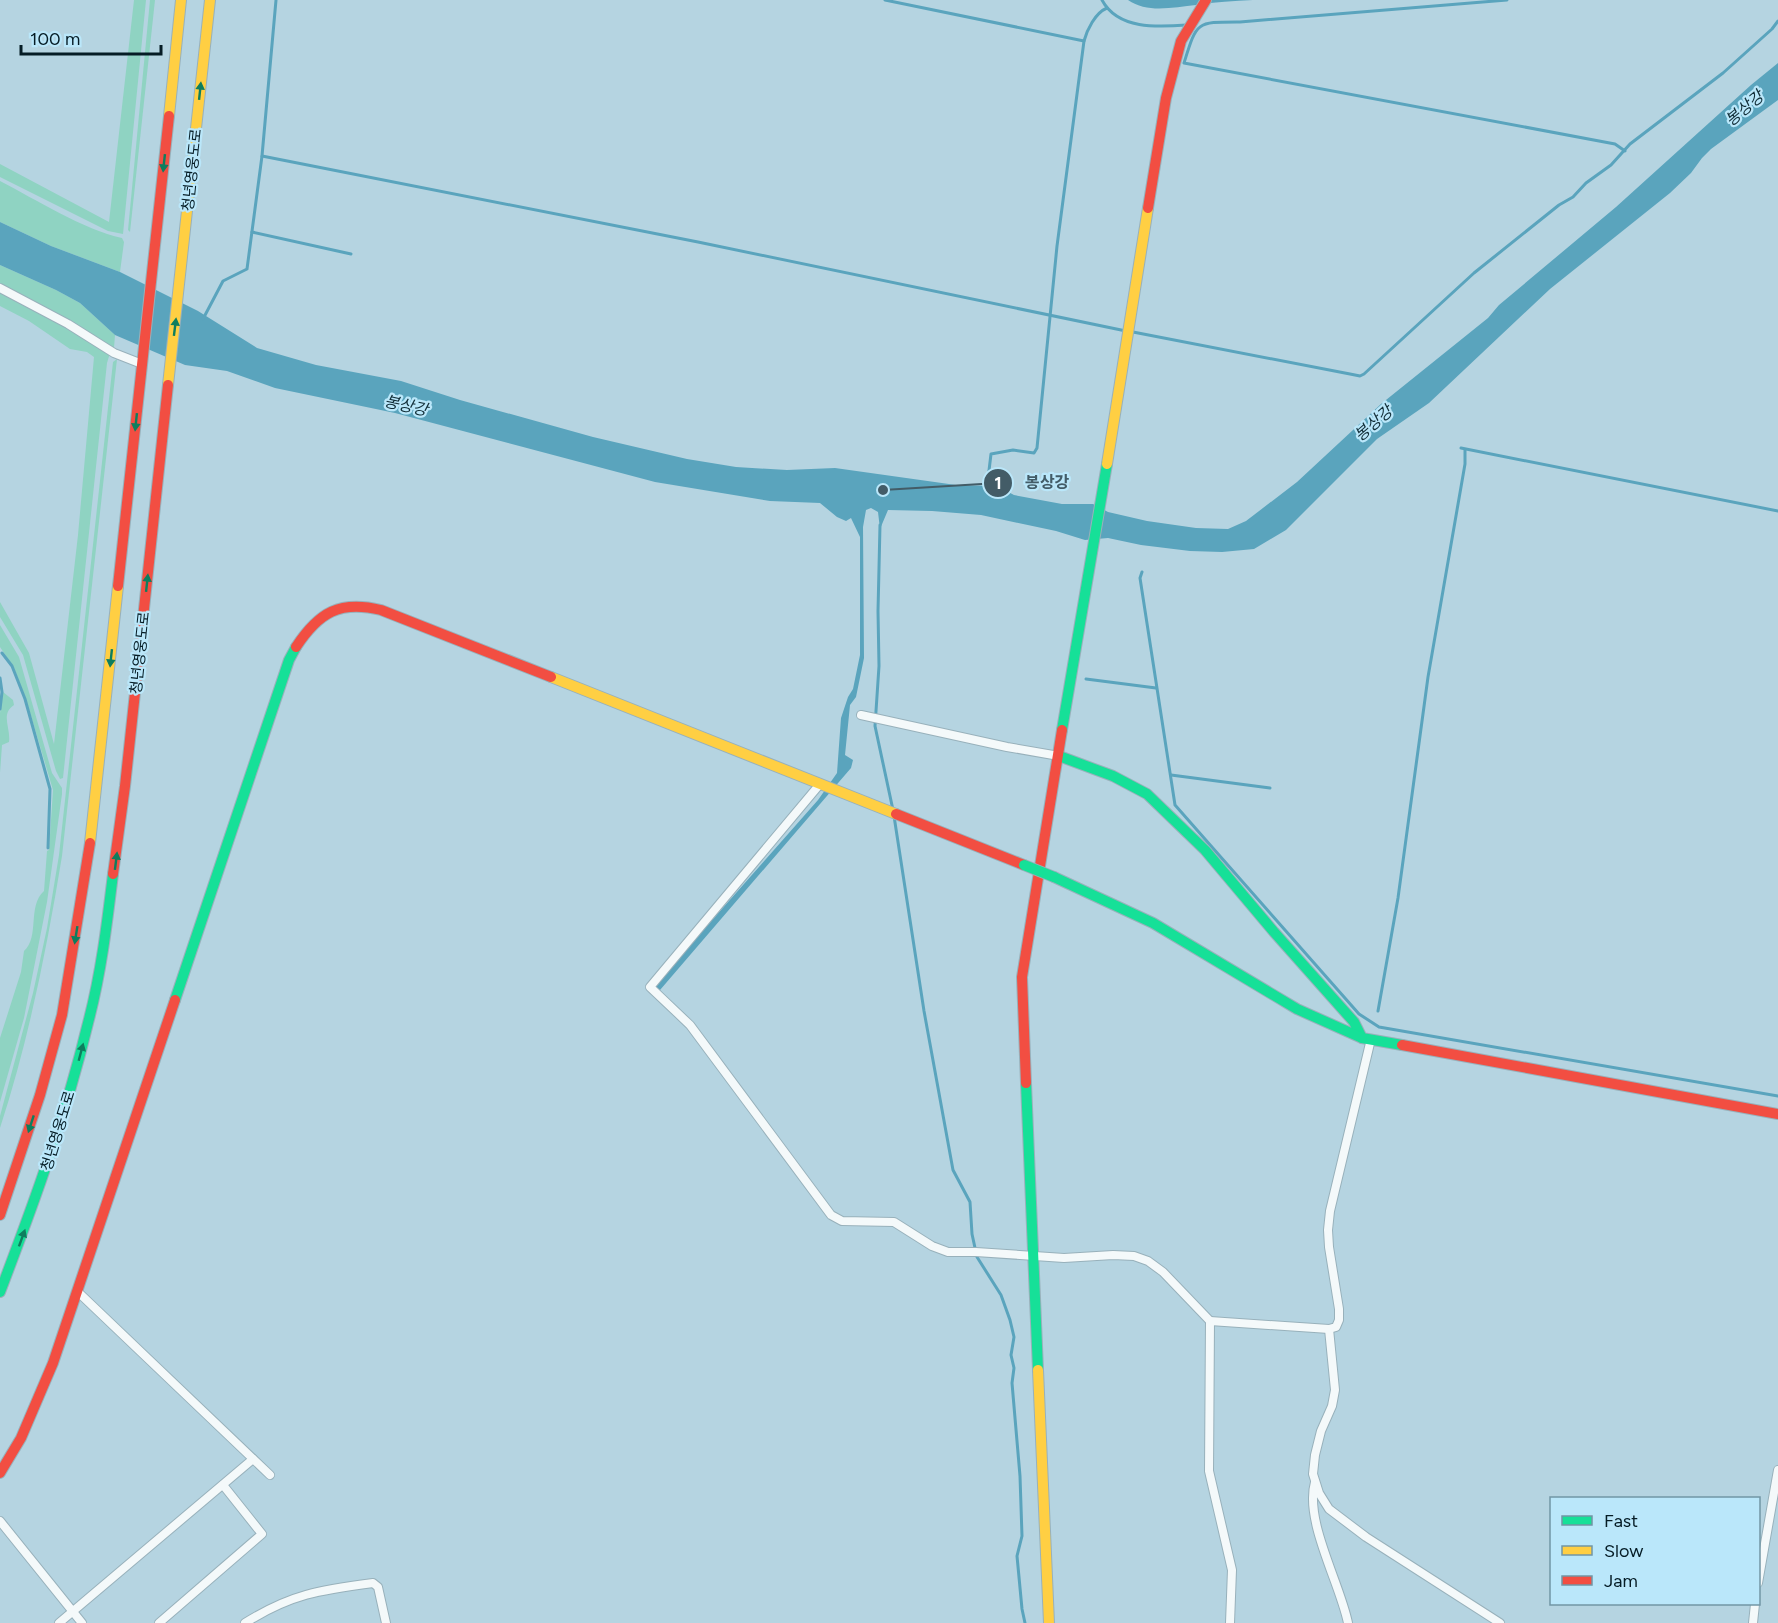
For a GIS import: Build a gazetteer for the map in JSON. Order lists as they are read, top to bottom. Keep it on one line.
{"streets":{"main road":["청년영웅도로"]},"water":["봉상강"],"places":["봉상강"],"legend":["Fast","Slow","Jam"],"scale_bar":"100 m"}
